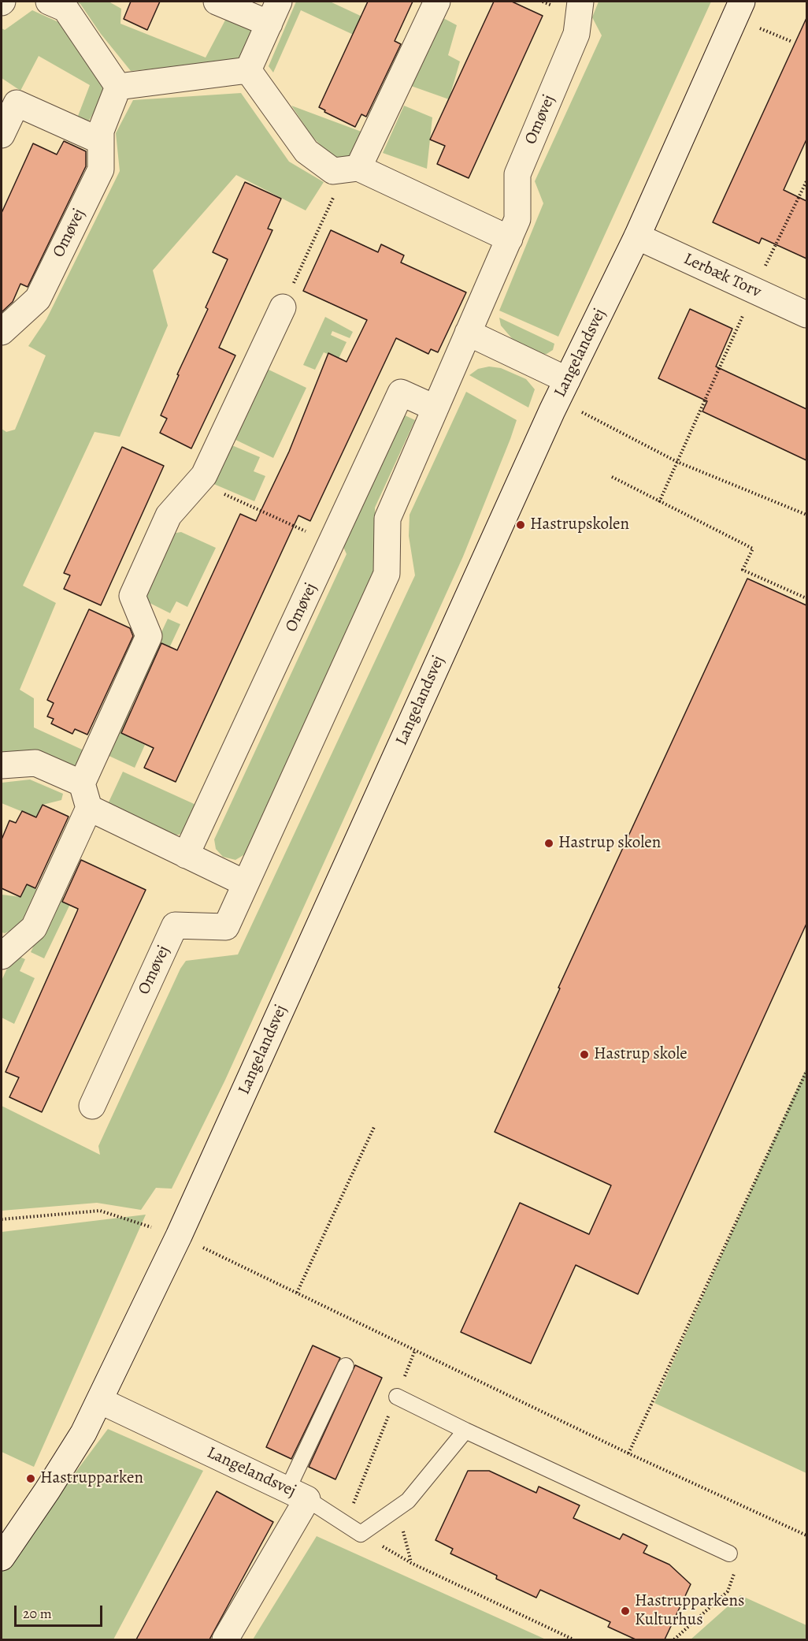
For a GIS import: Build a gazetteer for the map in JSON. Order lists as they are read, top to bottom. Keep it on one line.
{"streets":{"street":["Omøvej","Lerbæk Torv","Langelandsvej"]},"crossings":[["Lerbæk Torv","Langelandsvej"]],"places":["Hastrupskolen","Hastrup skolen","Hastrup skole","Hastrupparken","Hastrupparkens Kulturhus"],"scale_bar":"20 m"}
